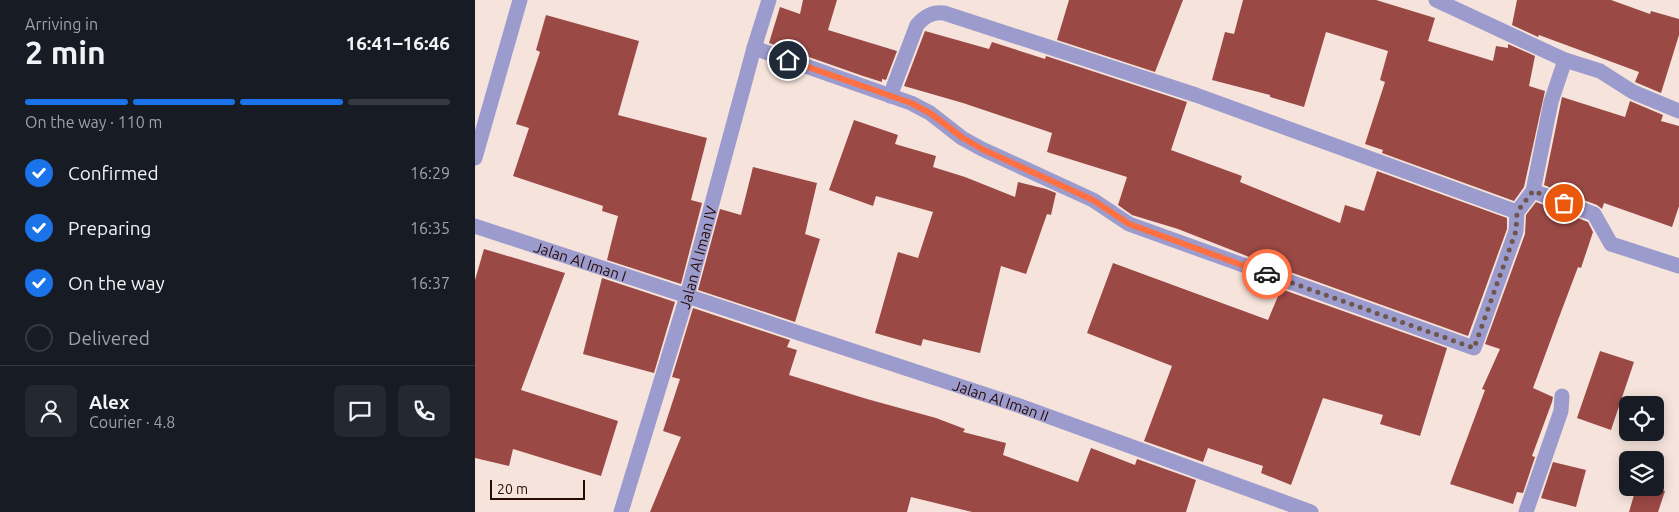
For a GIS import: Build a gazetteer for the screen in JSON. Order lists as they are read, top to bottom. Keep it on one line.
{"streets":{"street":["Jalan Al Iman IV","Jalan Al Iman I","Jalan Al Iman II"]},"crossings":[["Jalan Al Iman IV","Jalan Al Iman I"],["Jalan Al Iman IV","Jalan Al Iman II"],["Jalan Al Iman I","Jalan Al Iman II"]],"scale_bar":"20 m","page":{"heading":["2 min","Arriving in","16:41–16:46"],"panel":["Alex","Courier · 4.8"],"bar":"On the way · 110 m","list":[["Confirmed","16:29"],["Preparing","16:35"],["On the way","16:37"],"Delivered"],"scale":"20 m"}}
